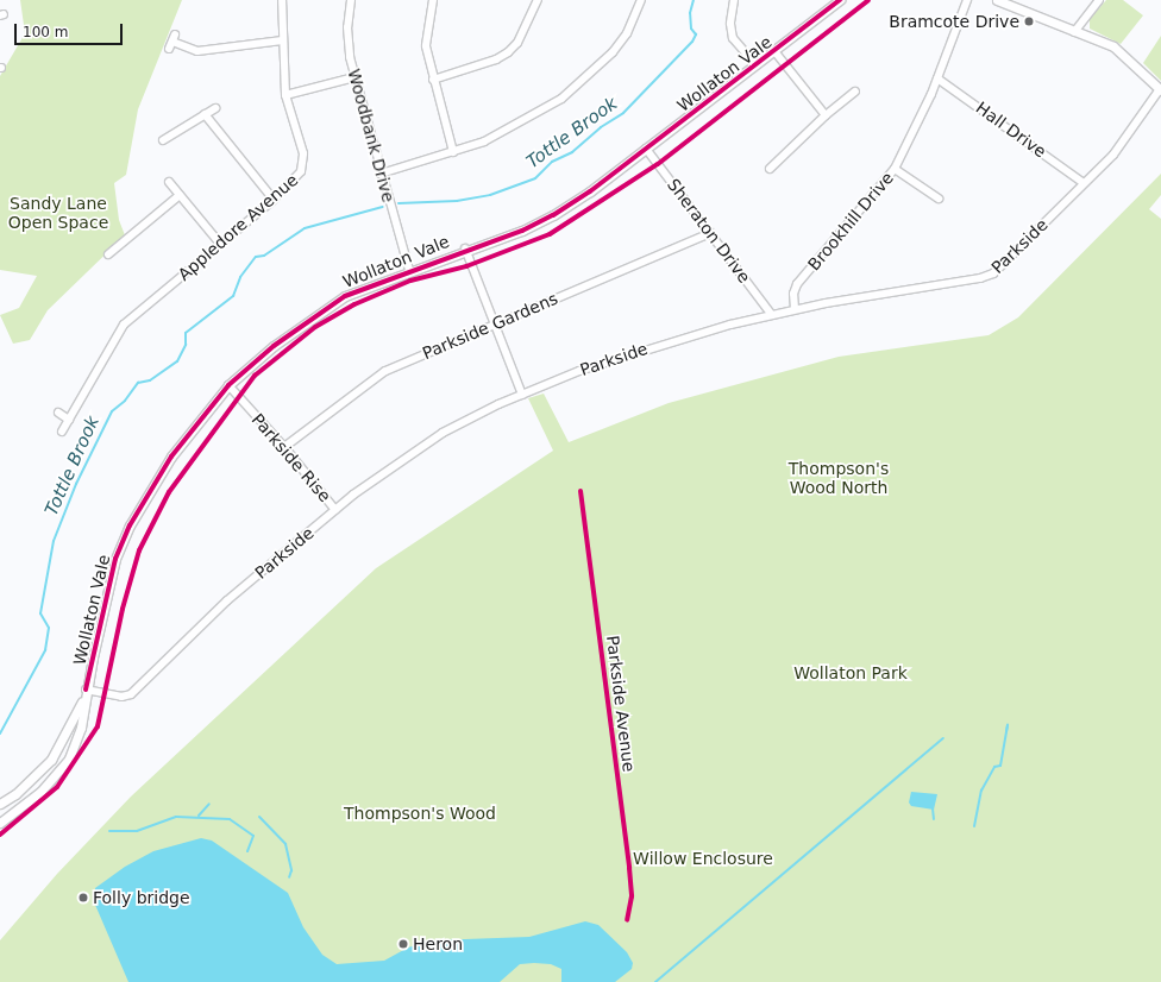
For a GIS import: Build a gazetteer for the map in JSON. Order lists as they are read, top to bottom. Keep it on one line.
{"streets":{"street":["Wollaton Vale","Hall Drive","Woodbank Drive","Brookhill Drive","Appledore Avenue","Sheraton Drive","Parkside","Parkside Gardens","Parkside Rise"],"cycle path":["Parkside Avenue"]},"crossings":[["Wollaton Vale","Woodbank Drive"],["Wollaton Vale","Sheraton Drive"],["Wollaton Vale","Parkside"],["Wollaton Vale","Parkside Rise"],["Hall Drive","Brookhill Drive"],["Hall Drive","Parkside"],["Brookhill Drive","Parkside"],["Sheraton Drive","Parkside"],["Sheraton Drive","Parkside Gardens"],["Parkside","Parkside Rise"],["Parkside Gardens","Parkside Rise"]],"water":["Tottle Brook"],"parks":["Sandy Lane Open Space","Thompson's Wood North","Wollaton Park","Thompson's Wood","Willow Enclosure"],"places":["Bramcote Drive","Folly bridge","Heron"],"scale_bar":"100 m"}
